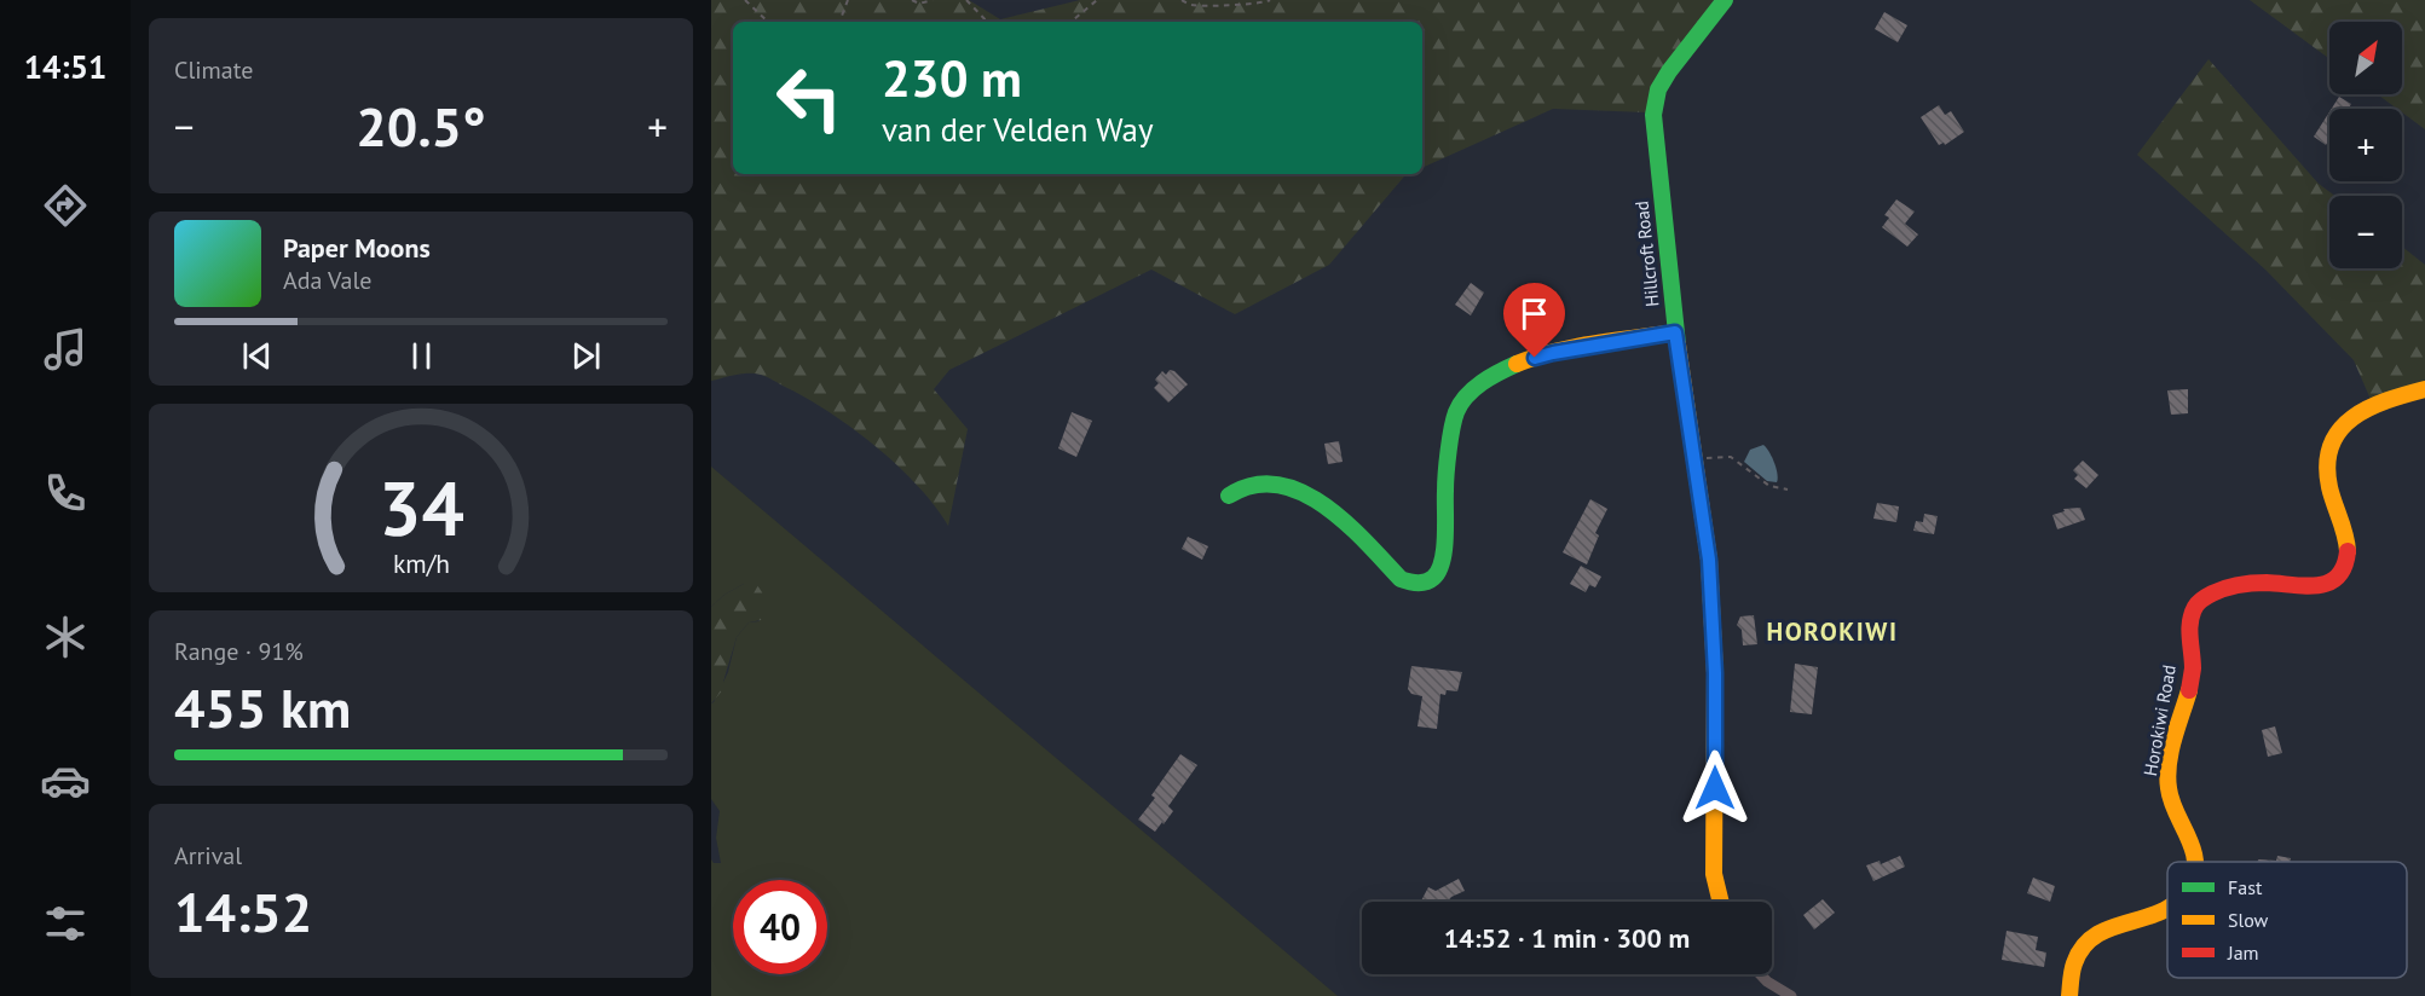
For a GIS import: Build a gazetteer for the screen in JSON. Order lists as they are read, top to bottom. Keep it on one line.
{"streets":{"street":["Hillcroft Road","Horokiwi Road"]},"districts":["HOROKIWI"],"legend":["Fast","Slow","Jam"],"north":"top right","page":{"tabs":"14:51","tile":["Climate",["Range · 91%","455 km"],["Arrival","14:52"]],"map_buttons":["+","−"],"turn":["230 m","van der Velden Way"],"heat":["−","20.5°","+"],"song":["Paper Moons","Ada Vale"],"limit":"40","trip":"14:52 · 1 min · 300 m","gauge":["34","km/h"]}}
